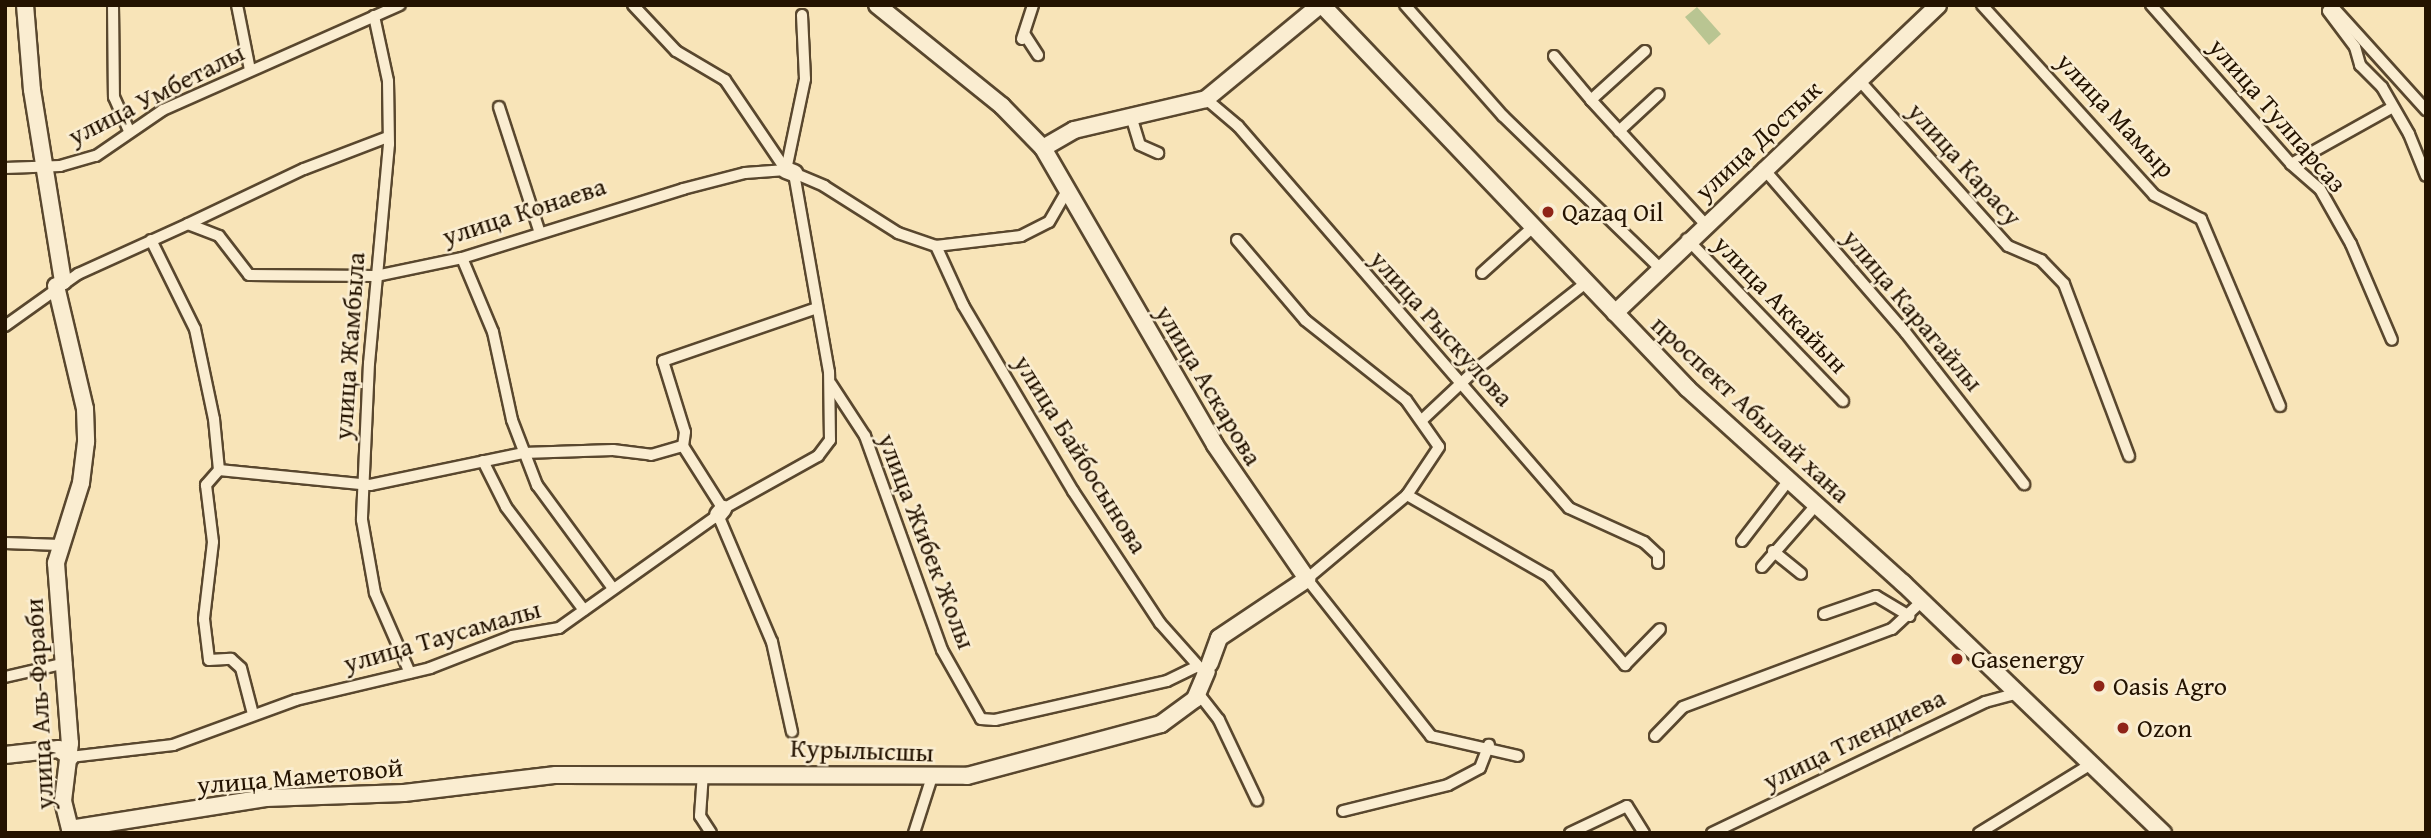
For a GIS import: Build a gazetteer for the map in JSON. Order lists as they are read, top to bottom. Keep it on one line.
{"streets":{"street":["улица Умбеталы","улица Мамыр","улица Тулпарсаз","улица Достык","улица Карасу","улица Конаева","улица Аккайын","улица Карагайлы","улица Рыскулова","улица Жамбыла","улица Аскарова","проспект Абылай хана","улица Байбосынова","улица Жибек Жолы","улица Таусамалы","улица Аль-Фараби","улица Тлендиева","Курылысшы","улица Маметовой"]},"crossings":[["улица Умбеталы","улица Жамбыла"],["улица Умбеталы","улица Аль-Фараби"],["улица Достык","улица Карасу"],["улица Достык","улица Аккайын"],["улица Достык","улица Карагайлы"],["улица Достык","проспект Абылай хана"],["улица Конаева","улица Жамбыла"],["улица Конаева","улица Аскарова"],["улица Конаева","улица Байбосынова"],["улица Конаева","улица Жибек Жолы"],["улица Жамбыла","улица Таусамалы"],["проспект Абылай хана","улица Тлендиева"],["улица Байбосынова","улица Жибек Жолы"],["улица Жибек Жолы","улица Таусамалы"],["улица Таусамалы","улица Аль-Фараби"],["улица Аль-Фараби","улица Маметовой"],["Курылысшы","улица Маметовой"]],"places":["Qazaq Oil","Gasenergy","Oasis Agro","Ozon"]}
